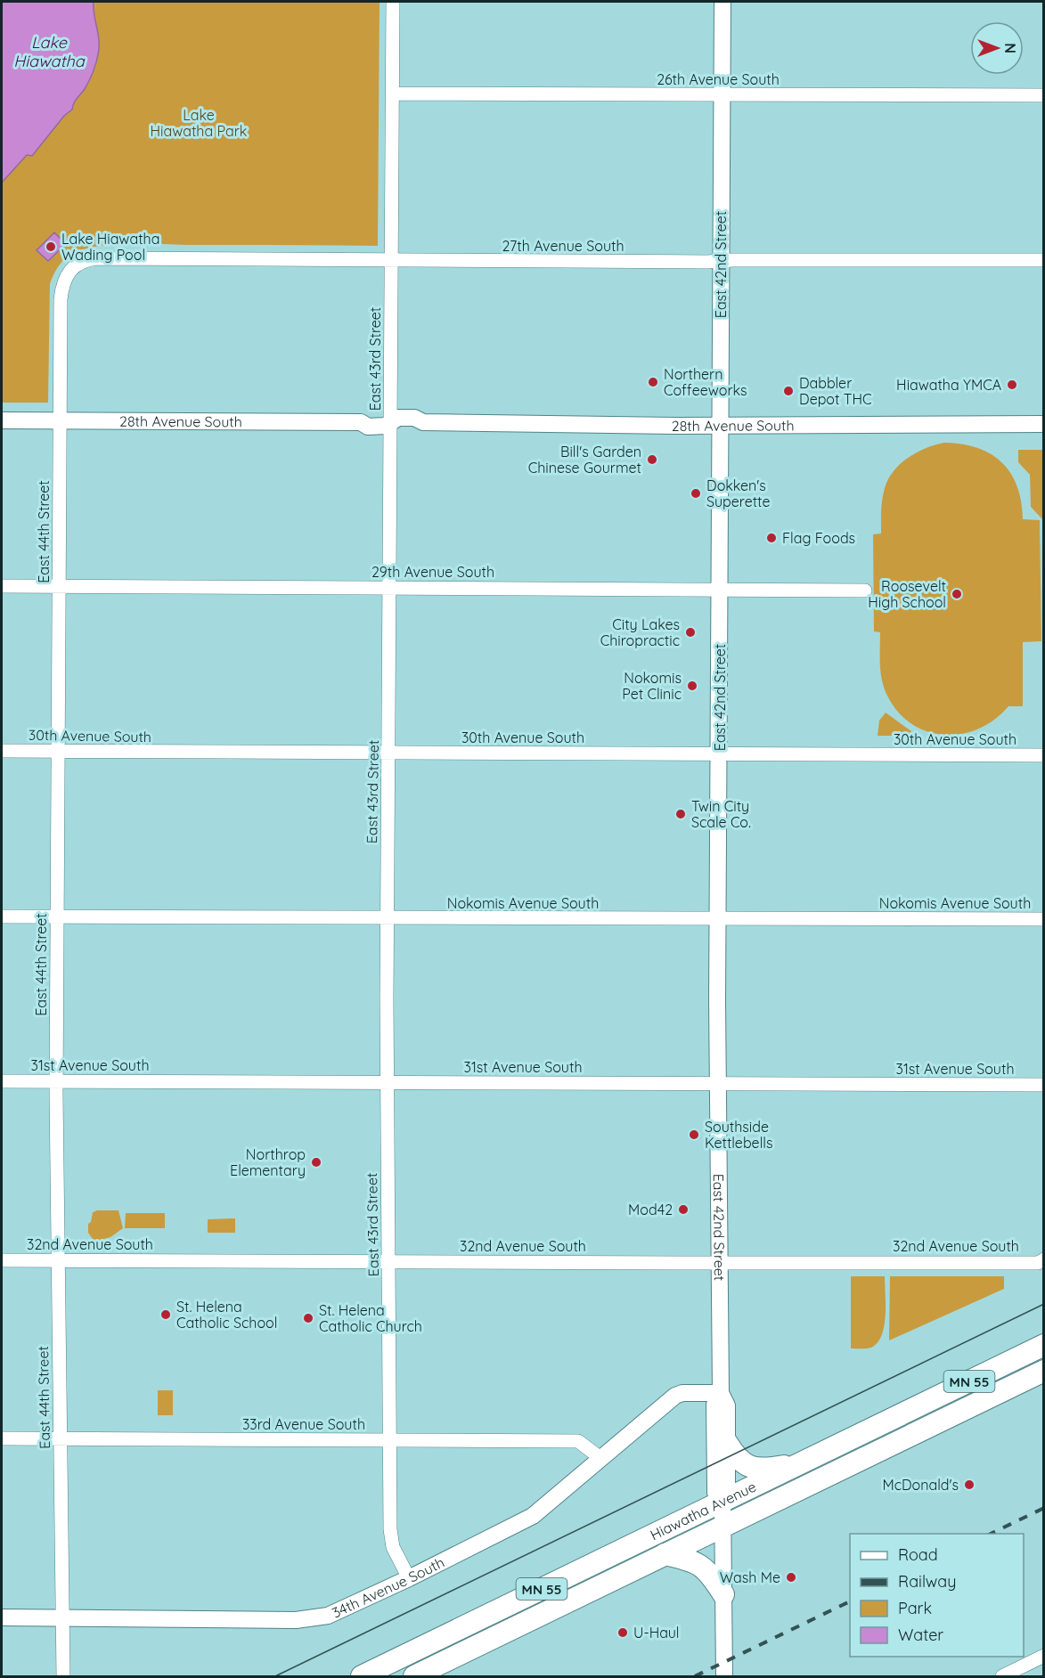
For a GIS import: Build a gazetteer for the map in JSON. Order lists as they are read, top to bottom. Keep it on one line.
{"streets":{"highway":["MN 55","Hiawatha Avenue"],"street":["26th Avenue South","27th Avenue South","East 42nd Street","East 43rd Street","28th Avenue South","East 44th Street","29th Avenue South","30th Avenue South","Nokomis Avenue South","31st Avenue South","32nd Avenue South","33rd Avenue South","34th Avenue South"]},"crossings":[["26th Avenue South","East 42nd Street"],["26th Avenue South","East 43rd Street"],["27th Avenue South","East 42nd Street"],["27th Avenue South","East 43rd Street"],["27th Avenue South","East 44th Street"],["East 42nd Street","28th Avenue South"],["East 42nd Street","29th Avenue South"],["East 42nd Street","30th Avenue South"],["East 42nd Street","Nokomis Avenue South"],["East 42nd Street","31st Avenue South"],["East 42nd Street","32nd Avenue South"],["East 42nd Street","Hiawatha Avenue"],["East 42nd Street","34th Avenue South"],["East 43rd Street","28th Avenue South"],["East 43rd Street","29th Avenue South"],["East 43rd Street","30th Avenue South"],["East 43rd Street","Nokomis Avenue South"],["East 43rd Street","31st Avenue South"],["East 43rd Street","32nd Avenue South"],["East 43rd Street","33rd Avenue South"],["East 43rd Street","34th Avenue South"],["28th Avenue South","East 44th Street"],["East 44th Street","29th Avenue South"],["East 44th Street","30th Avenue South"],["East 44th Street","Nokomis Avenue South"],["East 44th Street","31st Avenue South"],["East 44th Street","32nd Avenue South"],["East 44th Street","33rd Avenue South"],["East 44th Street","34th Avenue South"],["33rd Avenue South","34th Avenue South"]],"water":["Lake Hiawatha"],"parks":["Lake Hiawatha Park"],"places":["Lake Hiawatha Wading Pool","Northern Coffeeworks","Hiawatha YMCA","Dabbler Depot THC","Bill's Garden Chinese Gourmet","Dokken's Superette","Flag Foods","Roosevelt High School","City Lakes Chiropractic","Nokomis Pet Clinic","Twin City Scale Co.","Southside Kettlebells","Northrop Elementary","Mod42","St. Helena Catholic School","St. Helena Catholic Church","McDonald's","Wash Me","U-Haul"],"legend":["Road","Railway","Park","Water"],"north":"right"}
